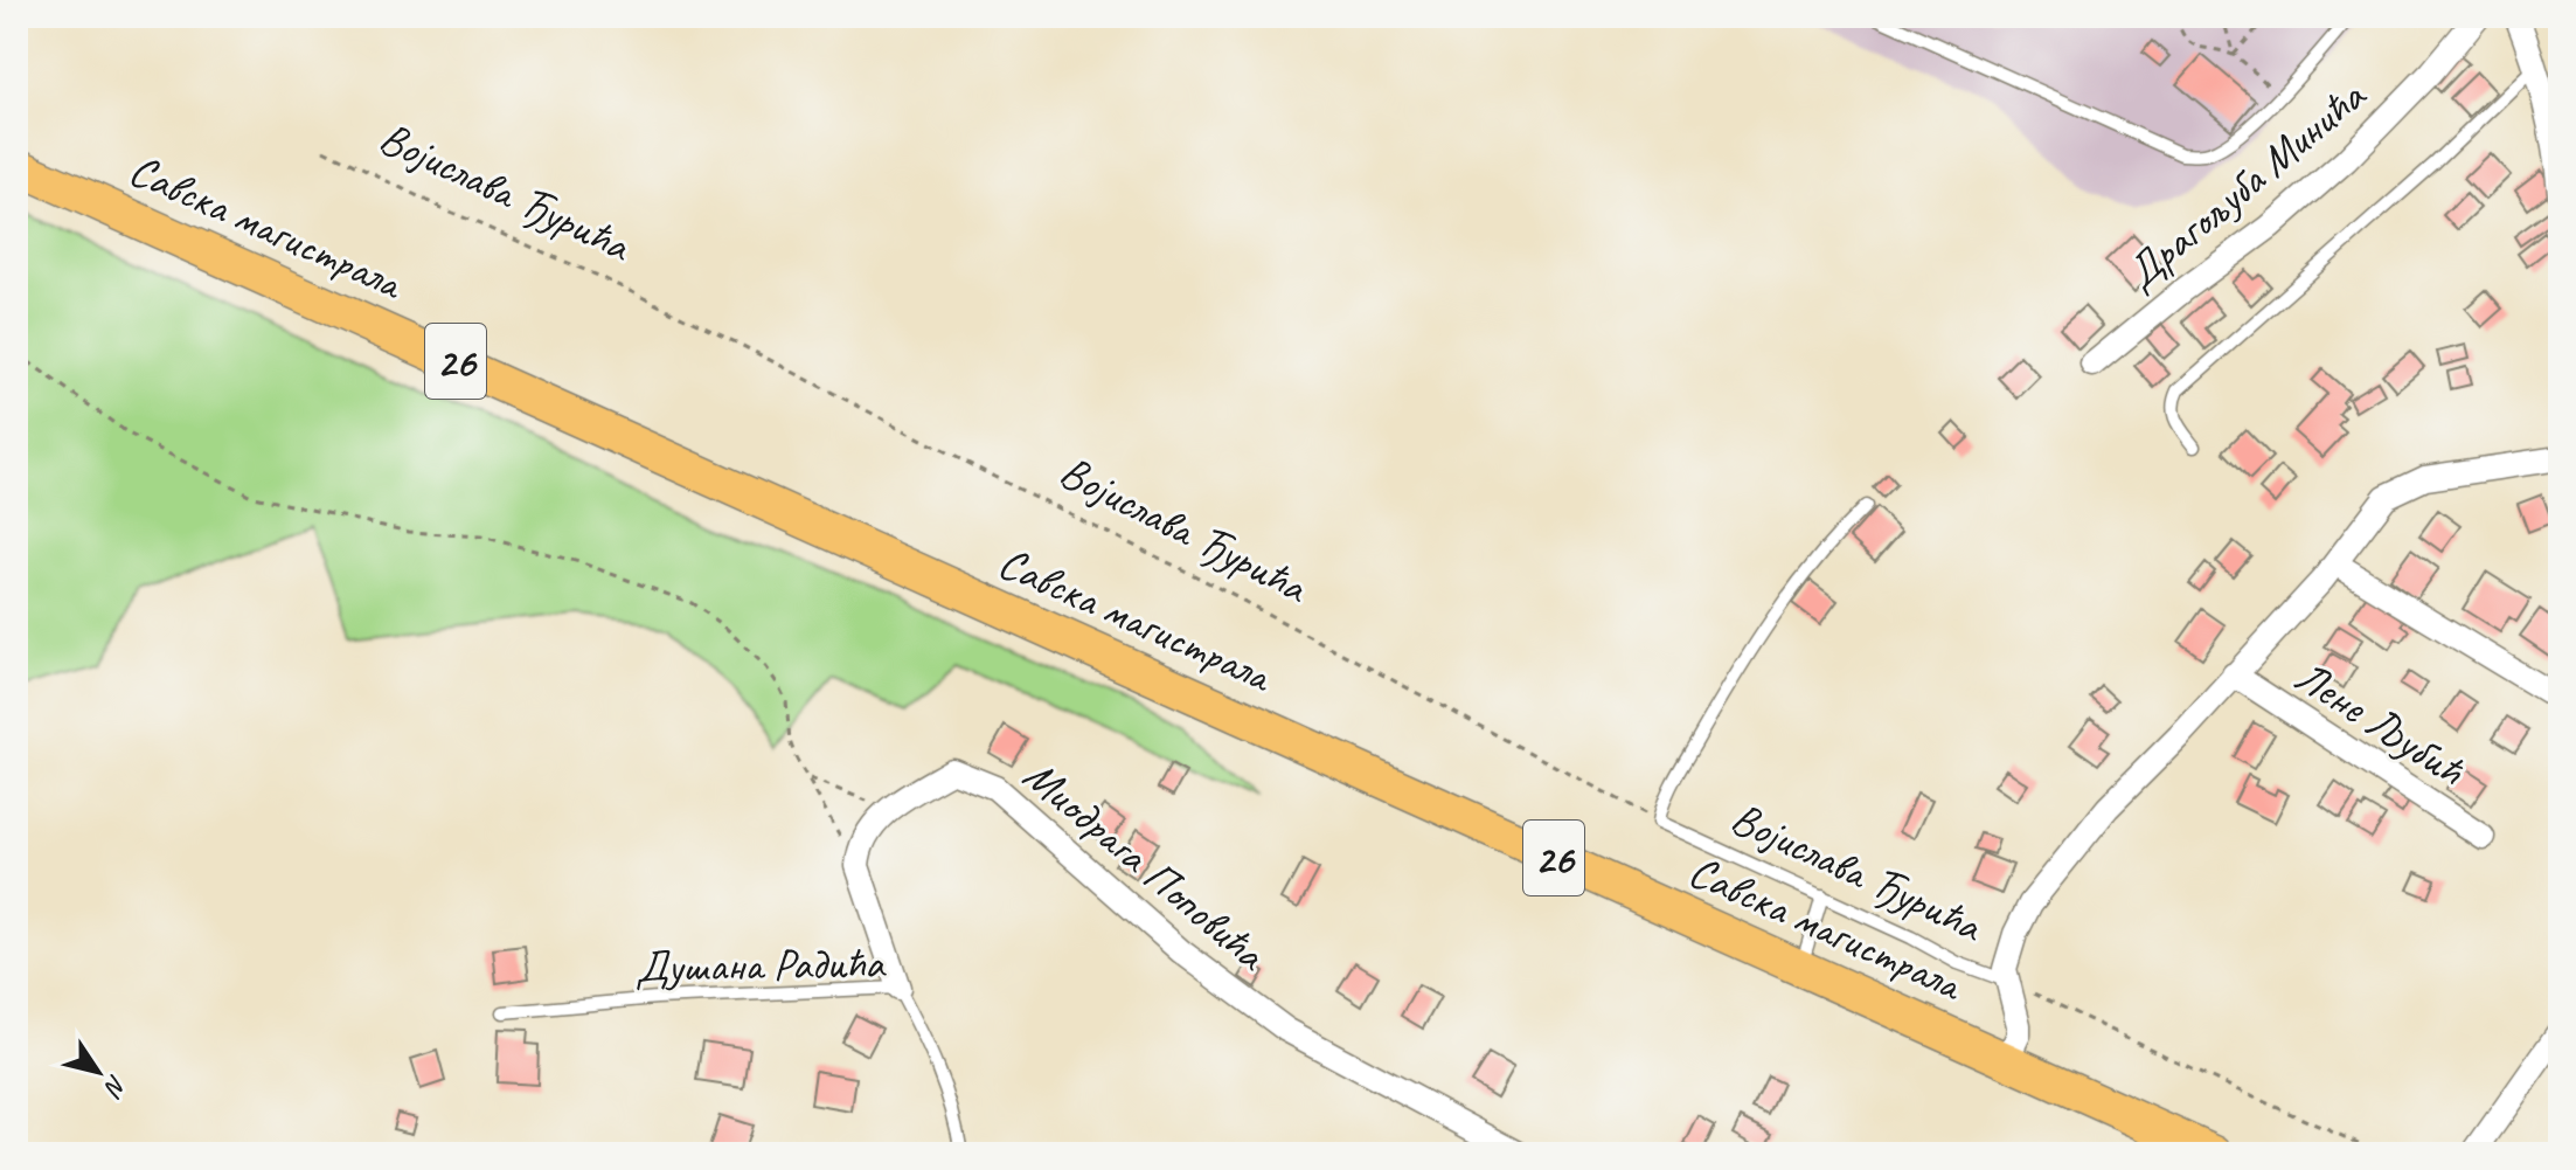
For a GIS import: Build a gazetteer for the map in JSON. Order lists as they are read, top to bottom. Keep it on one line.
{"streets":{"main road":["Савска магистрала","26"],"street":["Драгољуба Минића","Војислава Ђурића","Лене Љубић","Миодрага Поповића"],"lane":["Душана Радића"]},"crossings":[["Војислава Ђурића","Савска магистрала"],["Војислава Ђурића","Лене Љубић"]],"north":"bottom right"}
